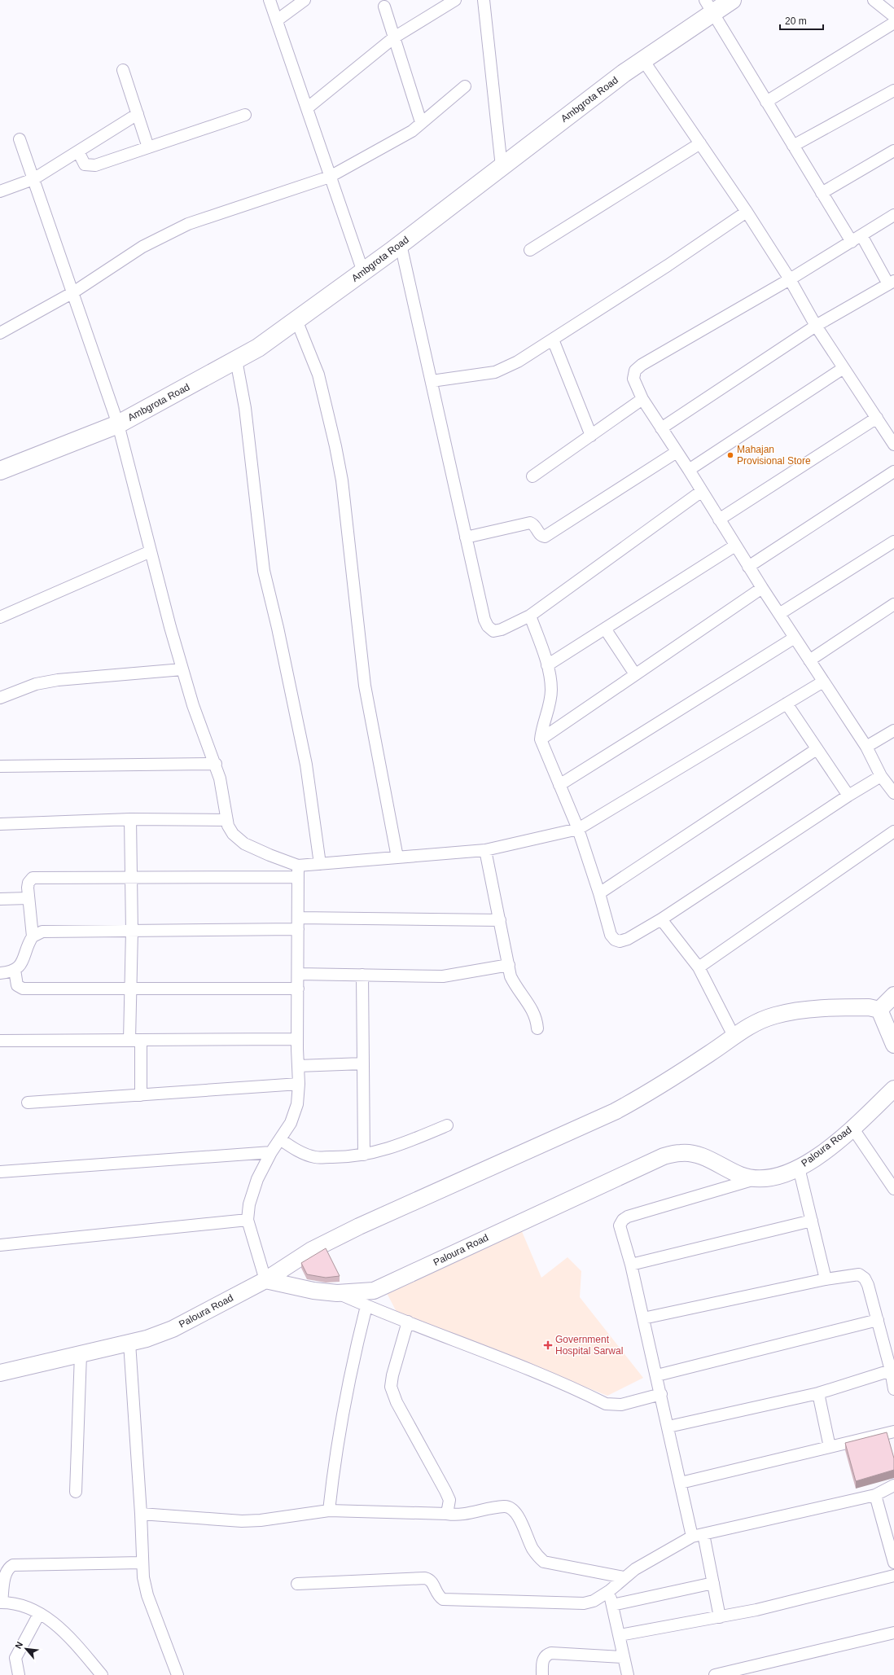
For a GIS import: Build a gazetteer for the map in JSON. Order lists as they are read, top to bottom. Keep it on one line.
{"streets":{"main road":["Ambgrota Road","Paloura Road"]},"places":{"other":["Mahajan Provisional Store"],"health":["Government Hospital Sarwal"]},"scale_bar":"20 m","north":"top left"}
